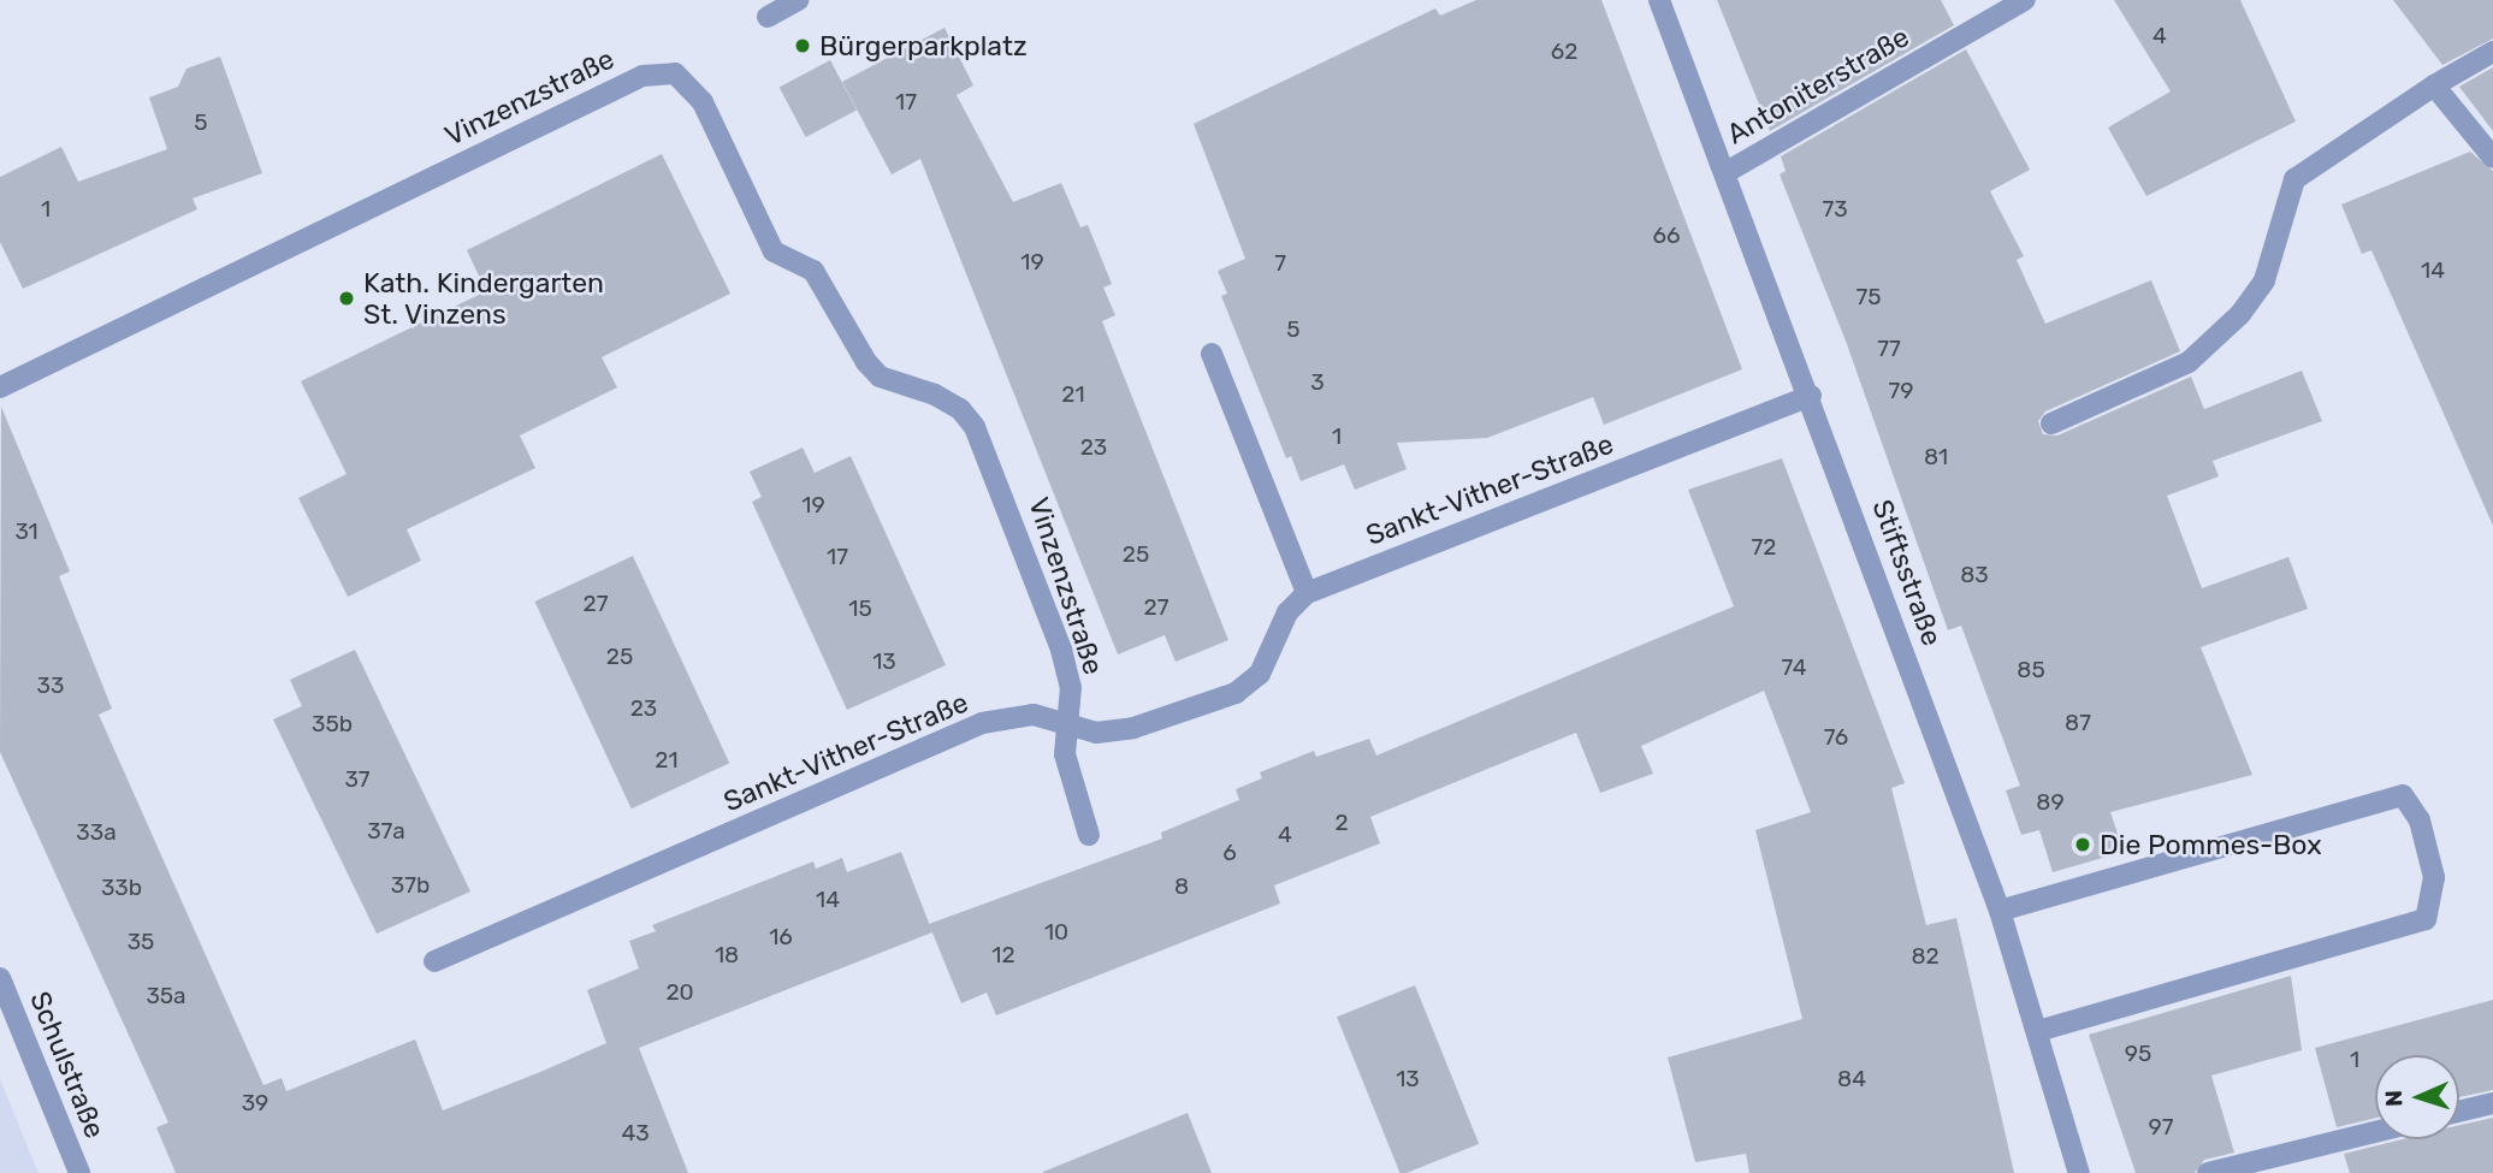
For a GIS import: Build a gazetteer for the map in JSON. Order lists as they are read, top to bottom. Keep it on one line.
{"streets":{"street":["Antoniterstraße","Vinzenzstraße","Sankt-Vither-Straße","Stiftsstraße","Schulstraße"]},"crossings":[["Antoniterstraße","Stiftsstraße"],["Vinzenzstraße","Sankt-Vither-Straße"],["Sankt-Vither-Straße","Stiftsstraße"]],"places":["Bürgerparkplatz","Kath. Kindergarten St. Vinzens","Die Pommes-Box"],"house_numbers":["4","62","17","5","1","73","66","19","7","14","75","5","77","3","79","21","1","23","81","19","31","72","25","17","83","27","27","15","25","13","74","85","33","23","87","35b","76","21","37","89","2","37a","33a","4","6","37b","8","33b","14","10","16","35","18","12","82","20","35a","95","1","13","84","39","97","43"],"north":"left"}
